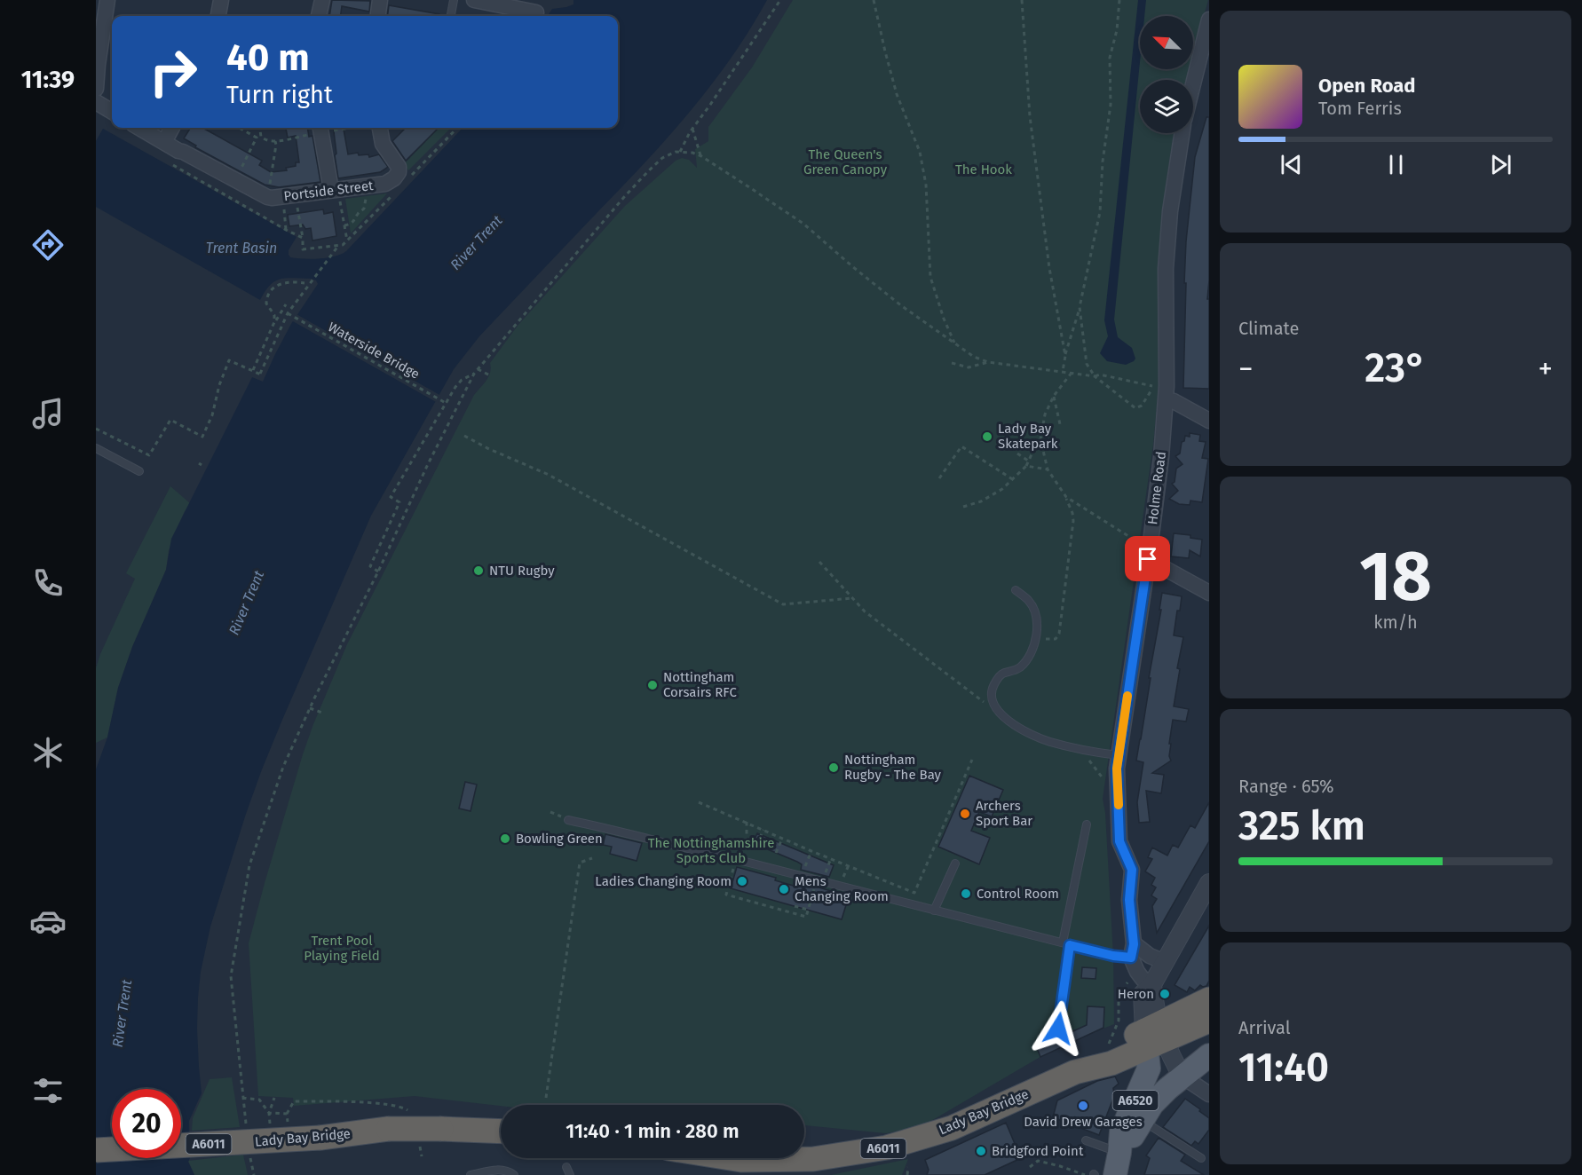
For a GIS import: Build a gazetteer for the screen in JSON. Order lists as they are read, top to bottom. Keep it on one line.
{"streets":{"highway":["Lady Bay Bridge","A6011"],"main road":["A6520"],"street":["Portside Street","Holme Road"],"path":["Waterside Bridge"]},"crossings":[["A6520","Lady Bay Bridge"],["A6520","A6011"],["Lady Bay Bridge","A6011"]],"water":["River Trent","Trent Basin"],"parks":["The Queen's Green Canopy","The Hook","The Nottinghamshire Sports Club","Trent Pool Playing Field"],"places":["Lady Bay Skatepark","NTU Rugby","Nottingham Corsairs RFC","Nottingham Rugby - The Bay","Archers Sport Bar","Bowling Green","Ladies Changing Room","Mens Changing Room","Control Room","Heron","David Drew Garages","Bridgford Point"],"north":"top left","page":{"tabs":"11:39","turn":["40 m","Turn right"],"song":["Open Road","Tom Ferris"],"tile":["Climate",["18","km/h"],["Range · 65%","325 km"],["Arrival","11:40"]],"heat":["−","23°","+"],"limit":"20","trip":"11:40 · 1 min · 280 m"}}
